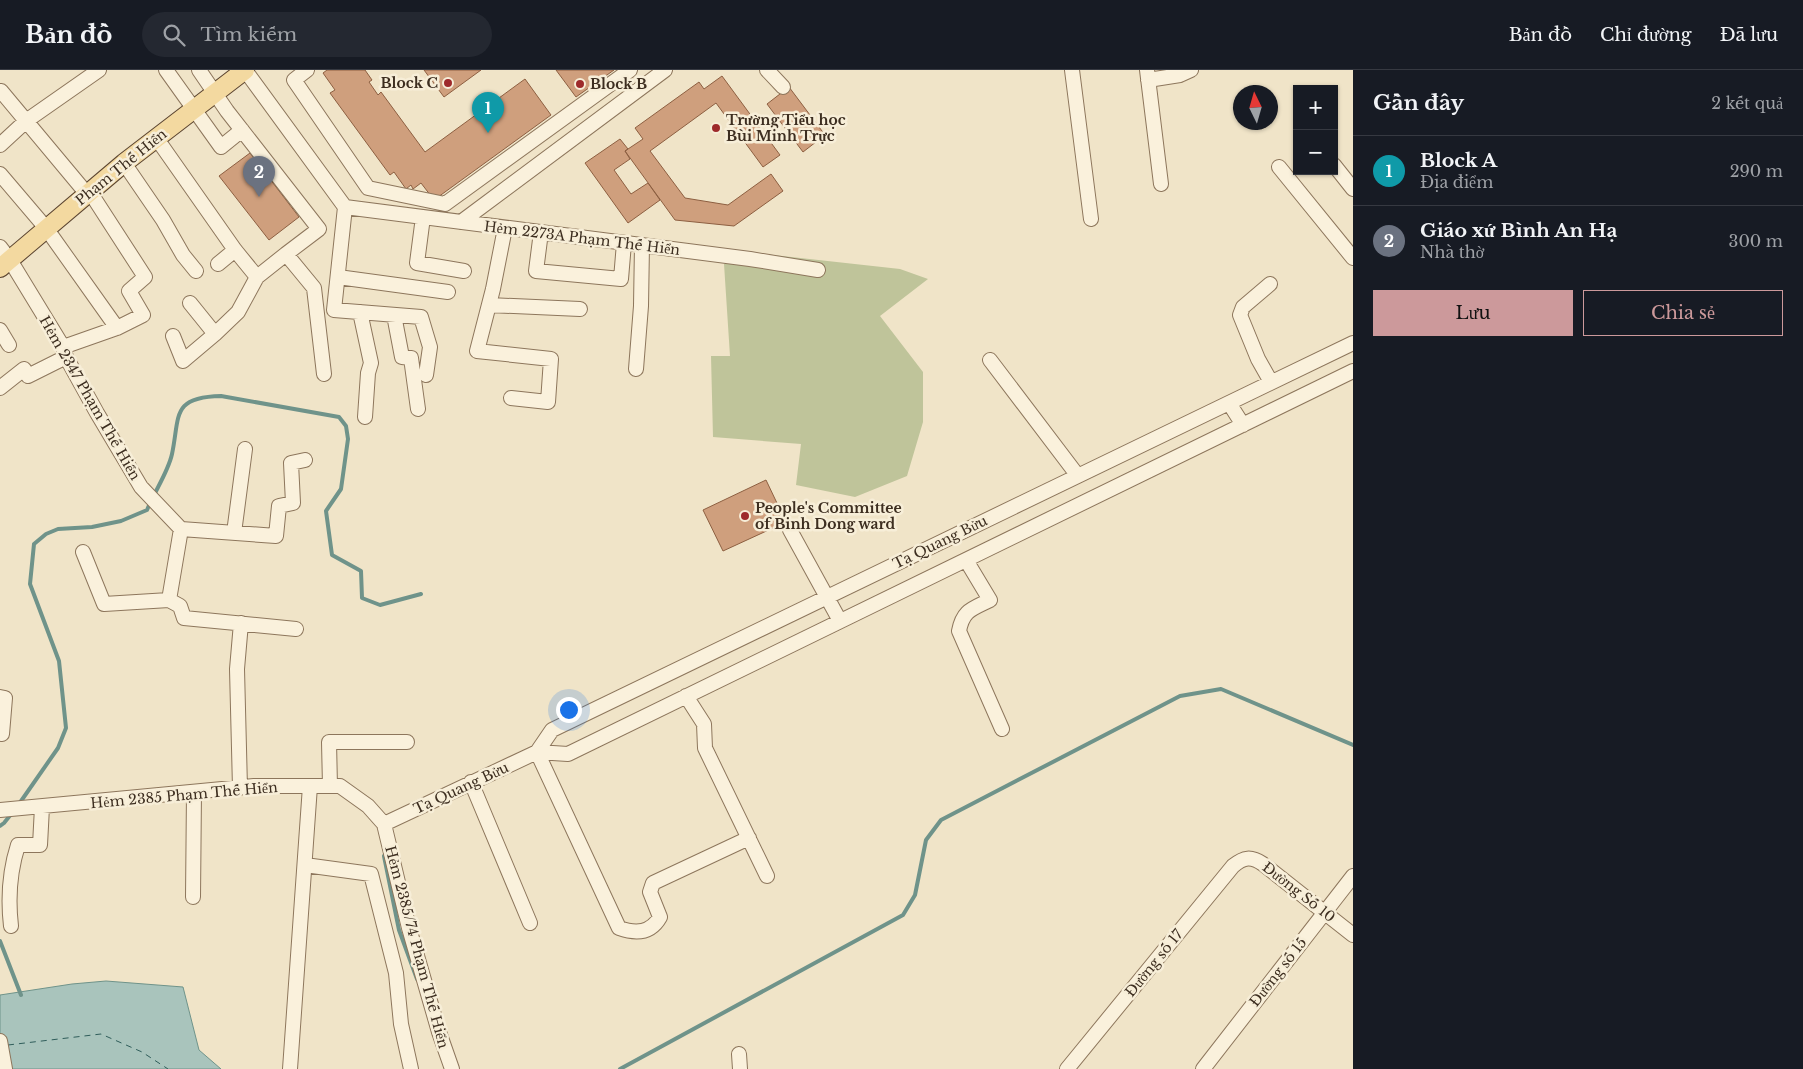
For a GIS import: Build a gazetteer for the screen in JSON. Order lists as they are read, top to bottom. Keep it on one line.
{"streets":{"main road":["Phạm Thế Hiển"],"street":["Hẻm 2273A Phạm Thế Hiển","Hẻm 2347 Phạm Thế Hiển","Tạ Quang Bửu","Hẻm 2385 Phạm Thế Hiển","Đường Số 10","Hẻm 2385/74 Phạm Thế Hiển","Đường số 17","Đường số 15"]},"crossings":[["Phạm Thế Hiển","Hẻm 2347 Phạm Thế Hiển"],["Tạ Quang Bửu","Hẻm 2385 Phạm Thế Hiển"],["Tạ Quang Bửu","Hẻm 2385/74 Phạm Thế Hiển"],["Hẻm 2385 Phạm Thế Hiển","Hẻm 2385/74 Phạm Thế Hiển"],["Đường Số 10","Đường số 17"],["Đường Số 10","Đường số 15"]],"places":["Block C","Block B","Trường Tiểu học Bùi Minh Trực","People's Committee of Binh Dong ward"],"north":"top","page":{"header":"Bản đồ","search":"Tìm kiếm","nav":["Bản đồ","Chỉ đường","Đã lưu"],"heading":["Gần đây","2 kết quả"],"map_buttons":["+","−"],"pins":["1","2"],"list":[{"mark":"1","name":"Block A","note":"Địa điểm","value":"290 m"},{"mark":"2","name":"Giáo xứ Bình An Hạ","note":"Nhà thờ","value":"300 m"}],"buttons":["Lưu","Chia sẻ"]}}
